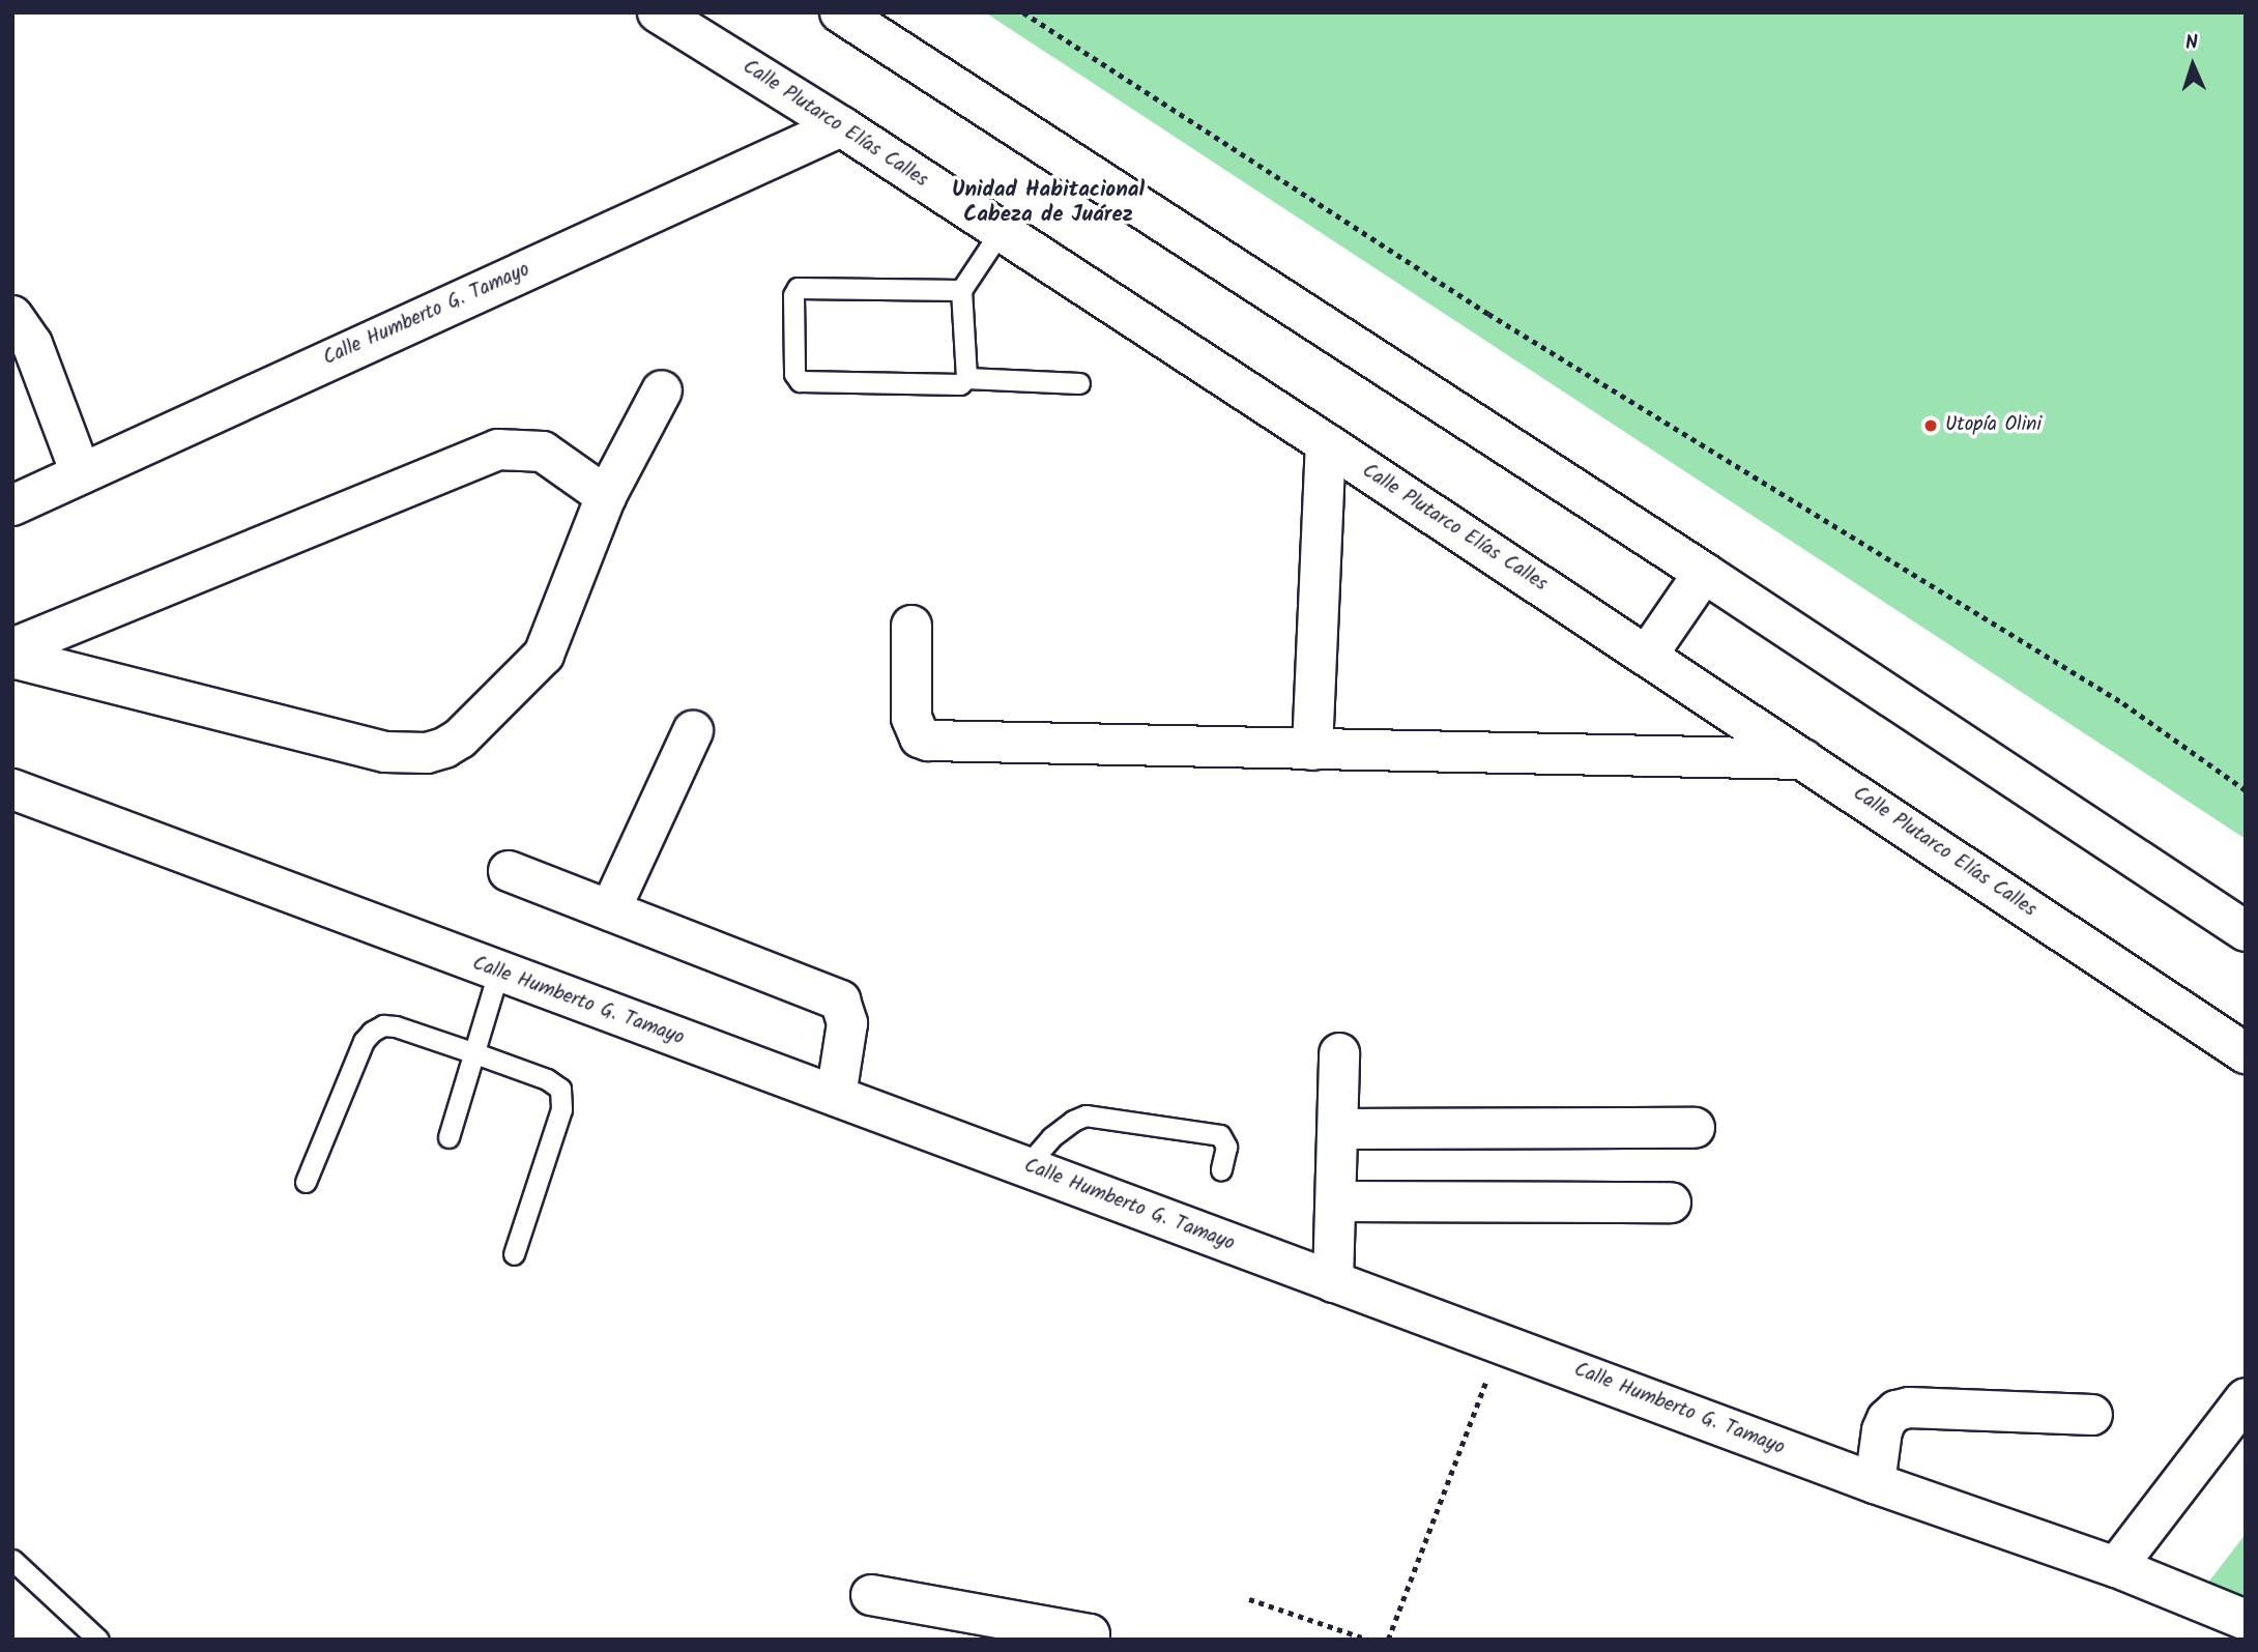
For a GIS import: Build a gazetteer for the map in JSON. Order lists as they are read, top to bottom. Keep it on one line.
{"streets":{"street":["Calle Plutarco Elías Calles","Calle Humberto G. Tamayo"]},"crossings":[["Calle Plutarco Elías Calles","Calle Humberto G. Tamayo"]],"districts":["Unidad Habitacional Cabeza de Juárez"],"places":["Utopía Olini"],"north":"top"}
